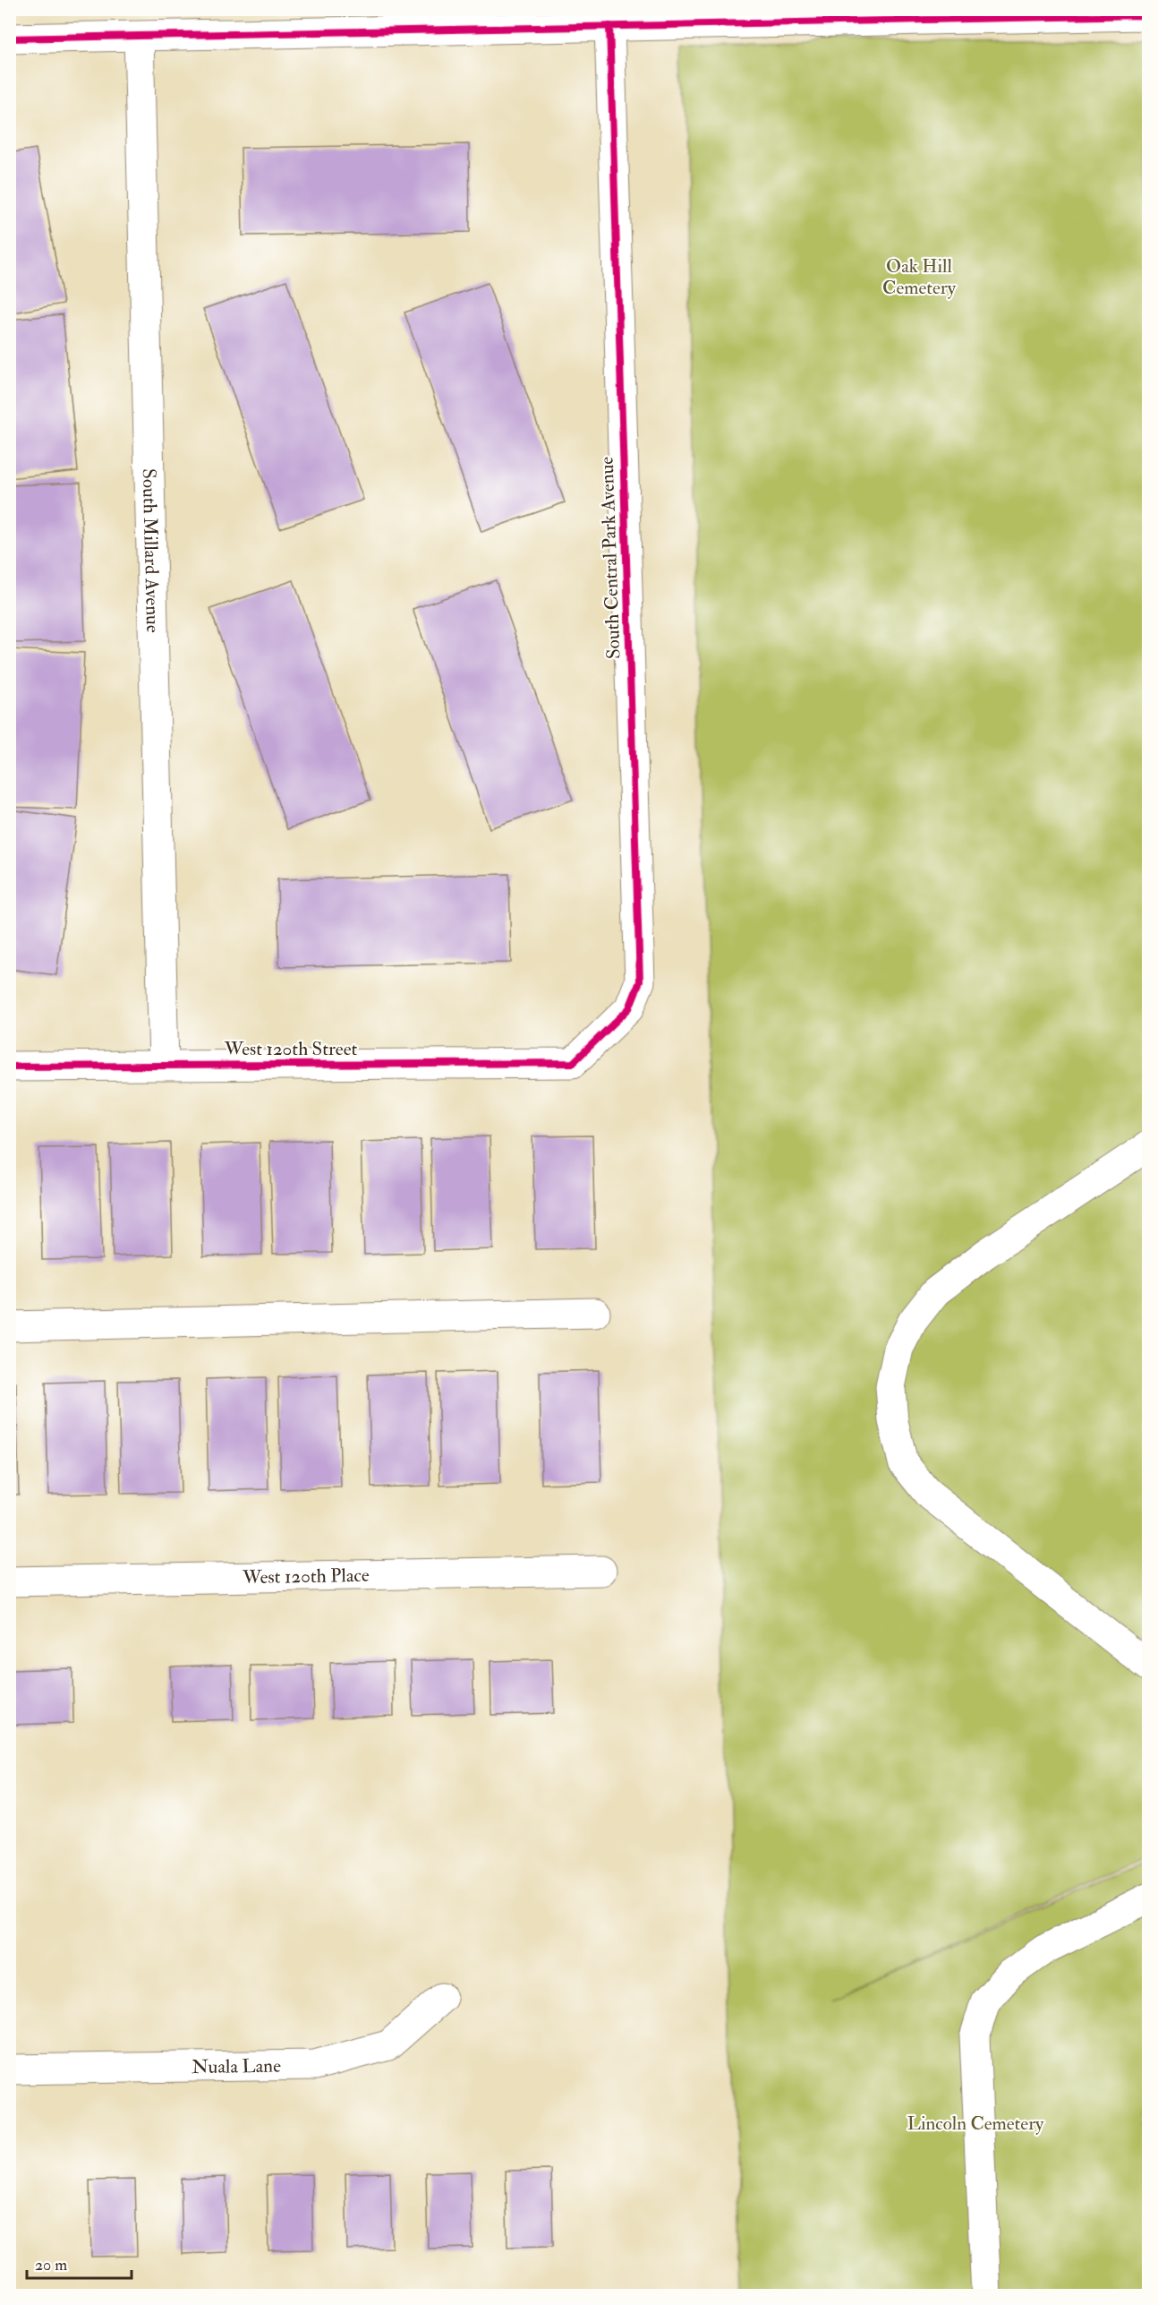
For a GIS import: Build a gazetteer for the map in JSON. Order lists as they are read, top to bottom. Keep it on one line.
{"streets":{"street":["South Millard Avenue","South Central Park Avenue","West 120th Street","West 120th Place","Nuala Lane"]},"crossings":[["South Millard Avenue","West 120th Street"],["South Central Park Avenue","West 120th Street"]],"parks":["Oak Hill Cemetery","Lincoln Cemetery"],"scale_bar":"20 m"}
